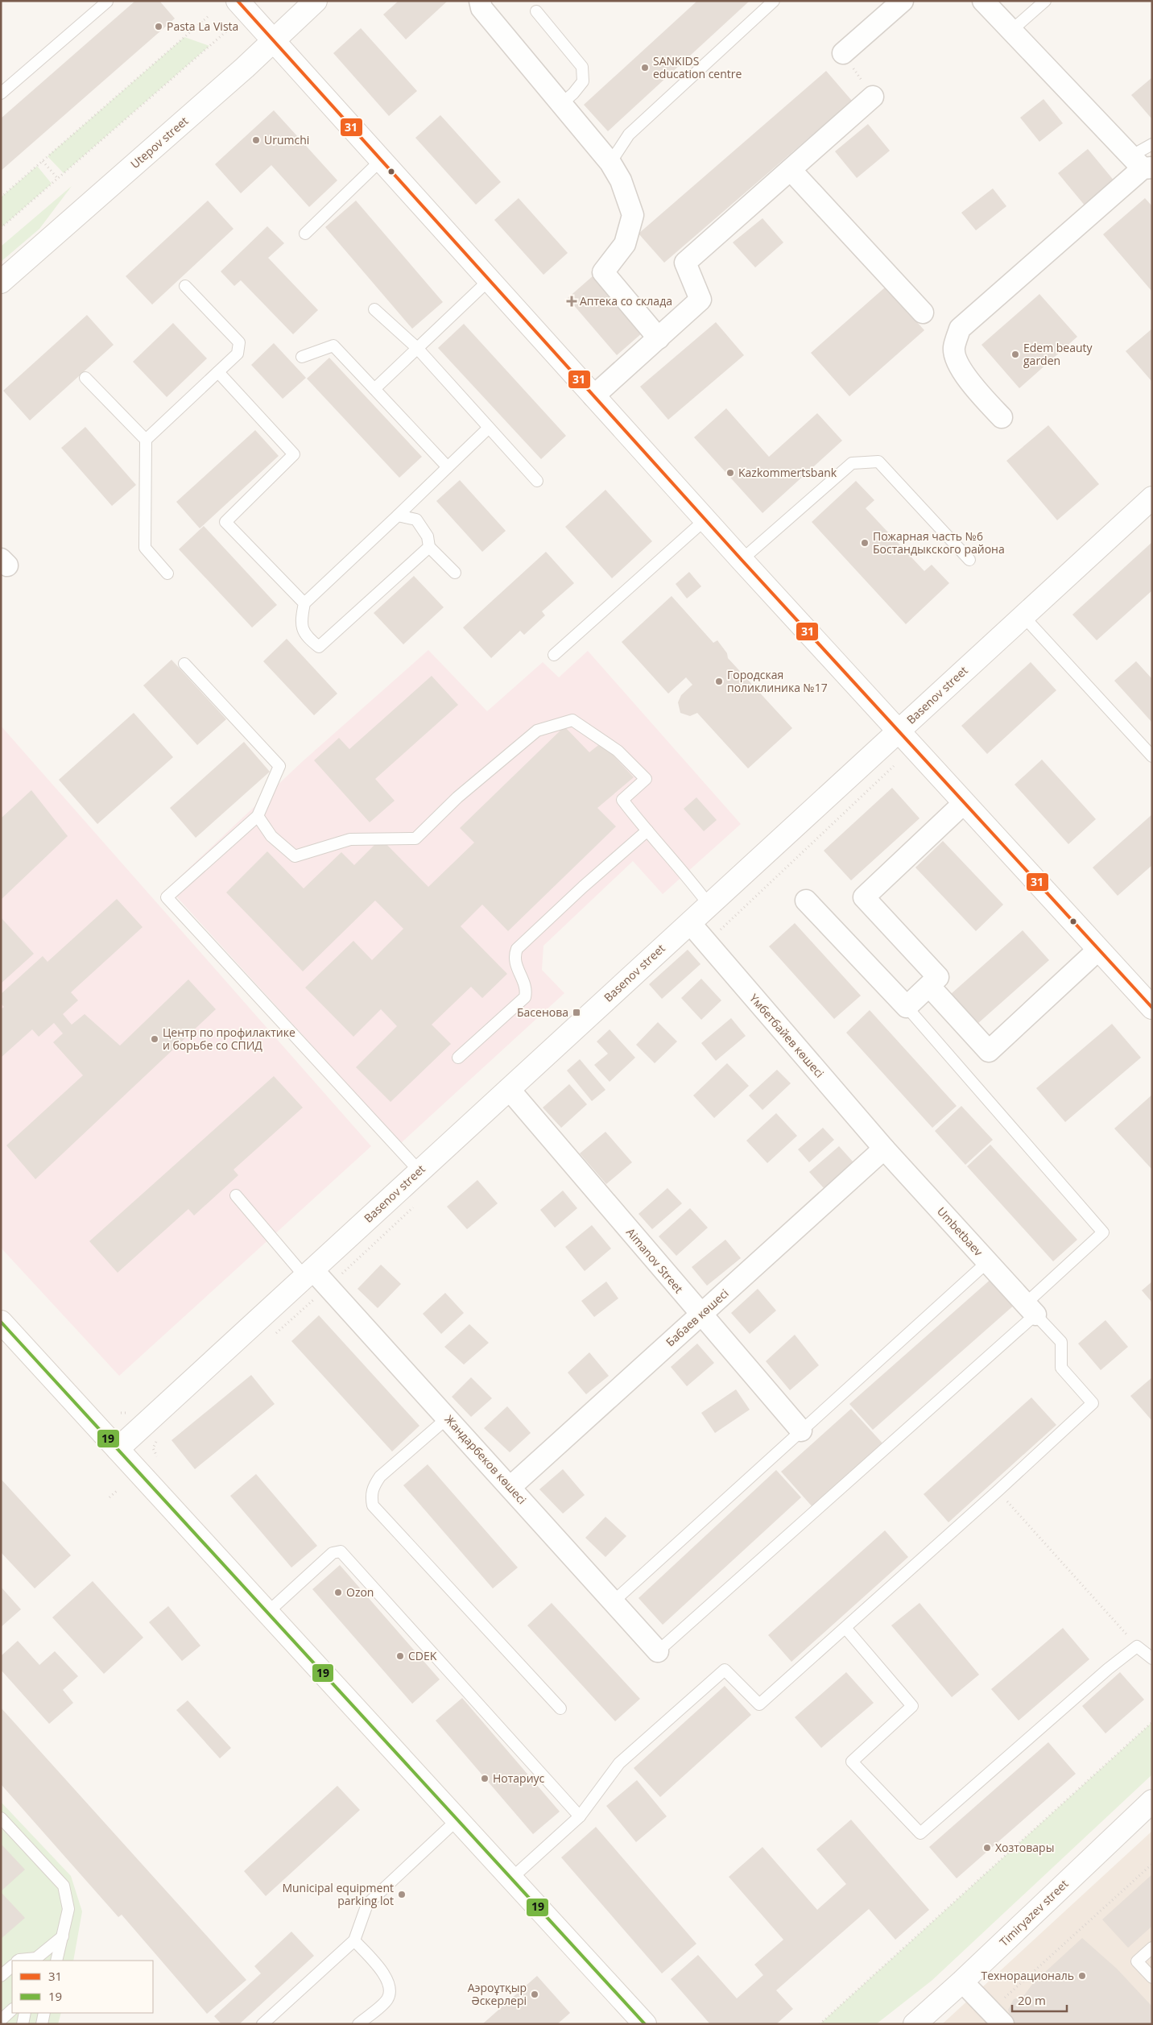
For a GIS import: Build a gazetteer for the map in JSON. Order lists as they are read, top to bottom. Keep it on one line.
{"streets":{"street":["Utepov street","Basenov street","Үмбетбайев көшесі","Umbetbaev","Aimanov Street","Бабаев көшесі","Жандарбеков көшесі","Timiryazev street"]},"crossings":[["Basenov street","Үмбетбайев көшесі"],["Basenov street","Aimanov Street"],["Basenov street","Жандарбеков көшесі"],["Үмбетбайев көшесі","Umbetbaev"],["Үмбетбайев көшесі","Бабаев көшесі"],["Umbetbaev","Бабаев көшесі"],["Aimanov Street","Бабаев көшесі"],["Бабаев көшесі","Жандарбеков көшесі"]],"places":{"other":["Pasta La Vista","SANKIDS education centre","Urumchi","Edem beauty garden","Kazkommertsbank","Пожарная часть №6 Бостандыкского района","Городская поликлиника №17","Центр по профилактике и борьбе со СПИД","Ozon","CDEK","Нотариуc","Хозтовары","Municipal equipment parking lot","Технорациональ","Аэроұтқыр Әскерлері"],"health":["Аптека со склада"],"transit":["Басенова"]},"lines":["transit line 31","transit line 19"],"legend":["31","19"],"scale_bar":"20 m"}
